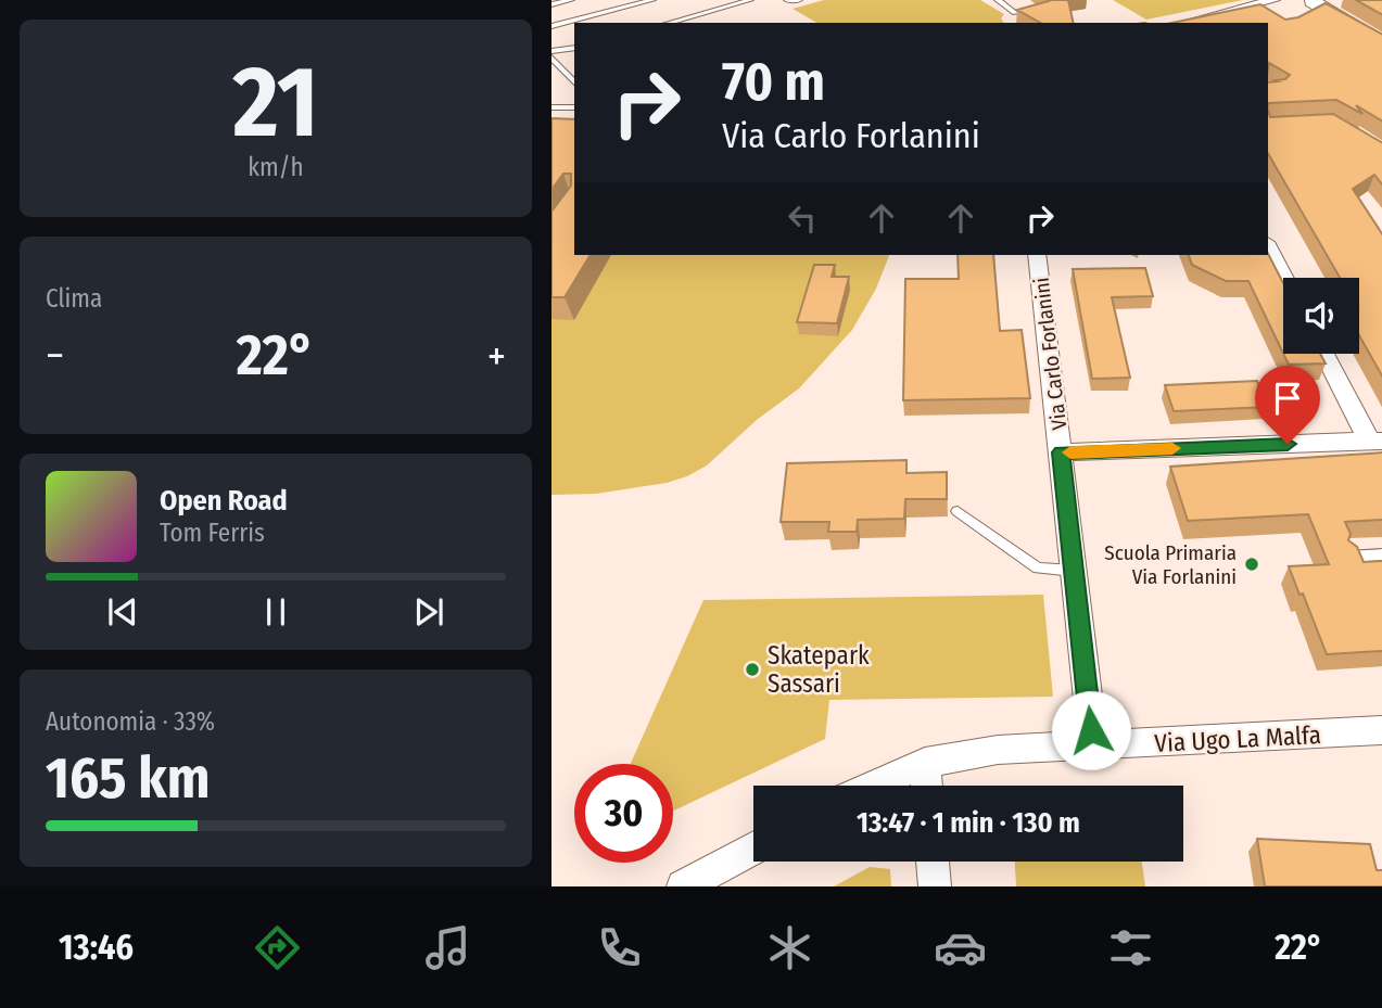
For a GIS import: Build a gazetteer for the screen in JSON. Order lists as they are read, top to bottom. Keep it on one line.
{"streets":{"street":["Via Carlo Forlanini","Via Ugo La Malfa"]},"places":["Scuola Primaria Via Forlanini","Skatepark Sassari"],"page":{"tile":[["21","km/h"],"Clima",["Autonomia · 33%","165 km"]],"turn":["70 m","Via Carlo Forlanini"],"heat":["−","22°","+"],"song":["Open Road","Tom Ferris"],"limit":"30","trip":"13:47 · 1 min · 130 m","tabs":["13:46","22°"]}}
